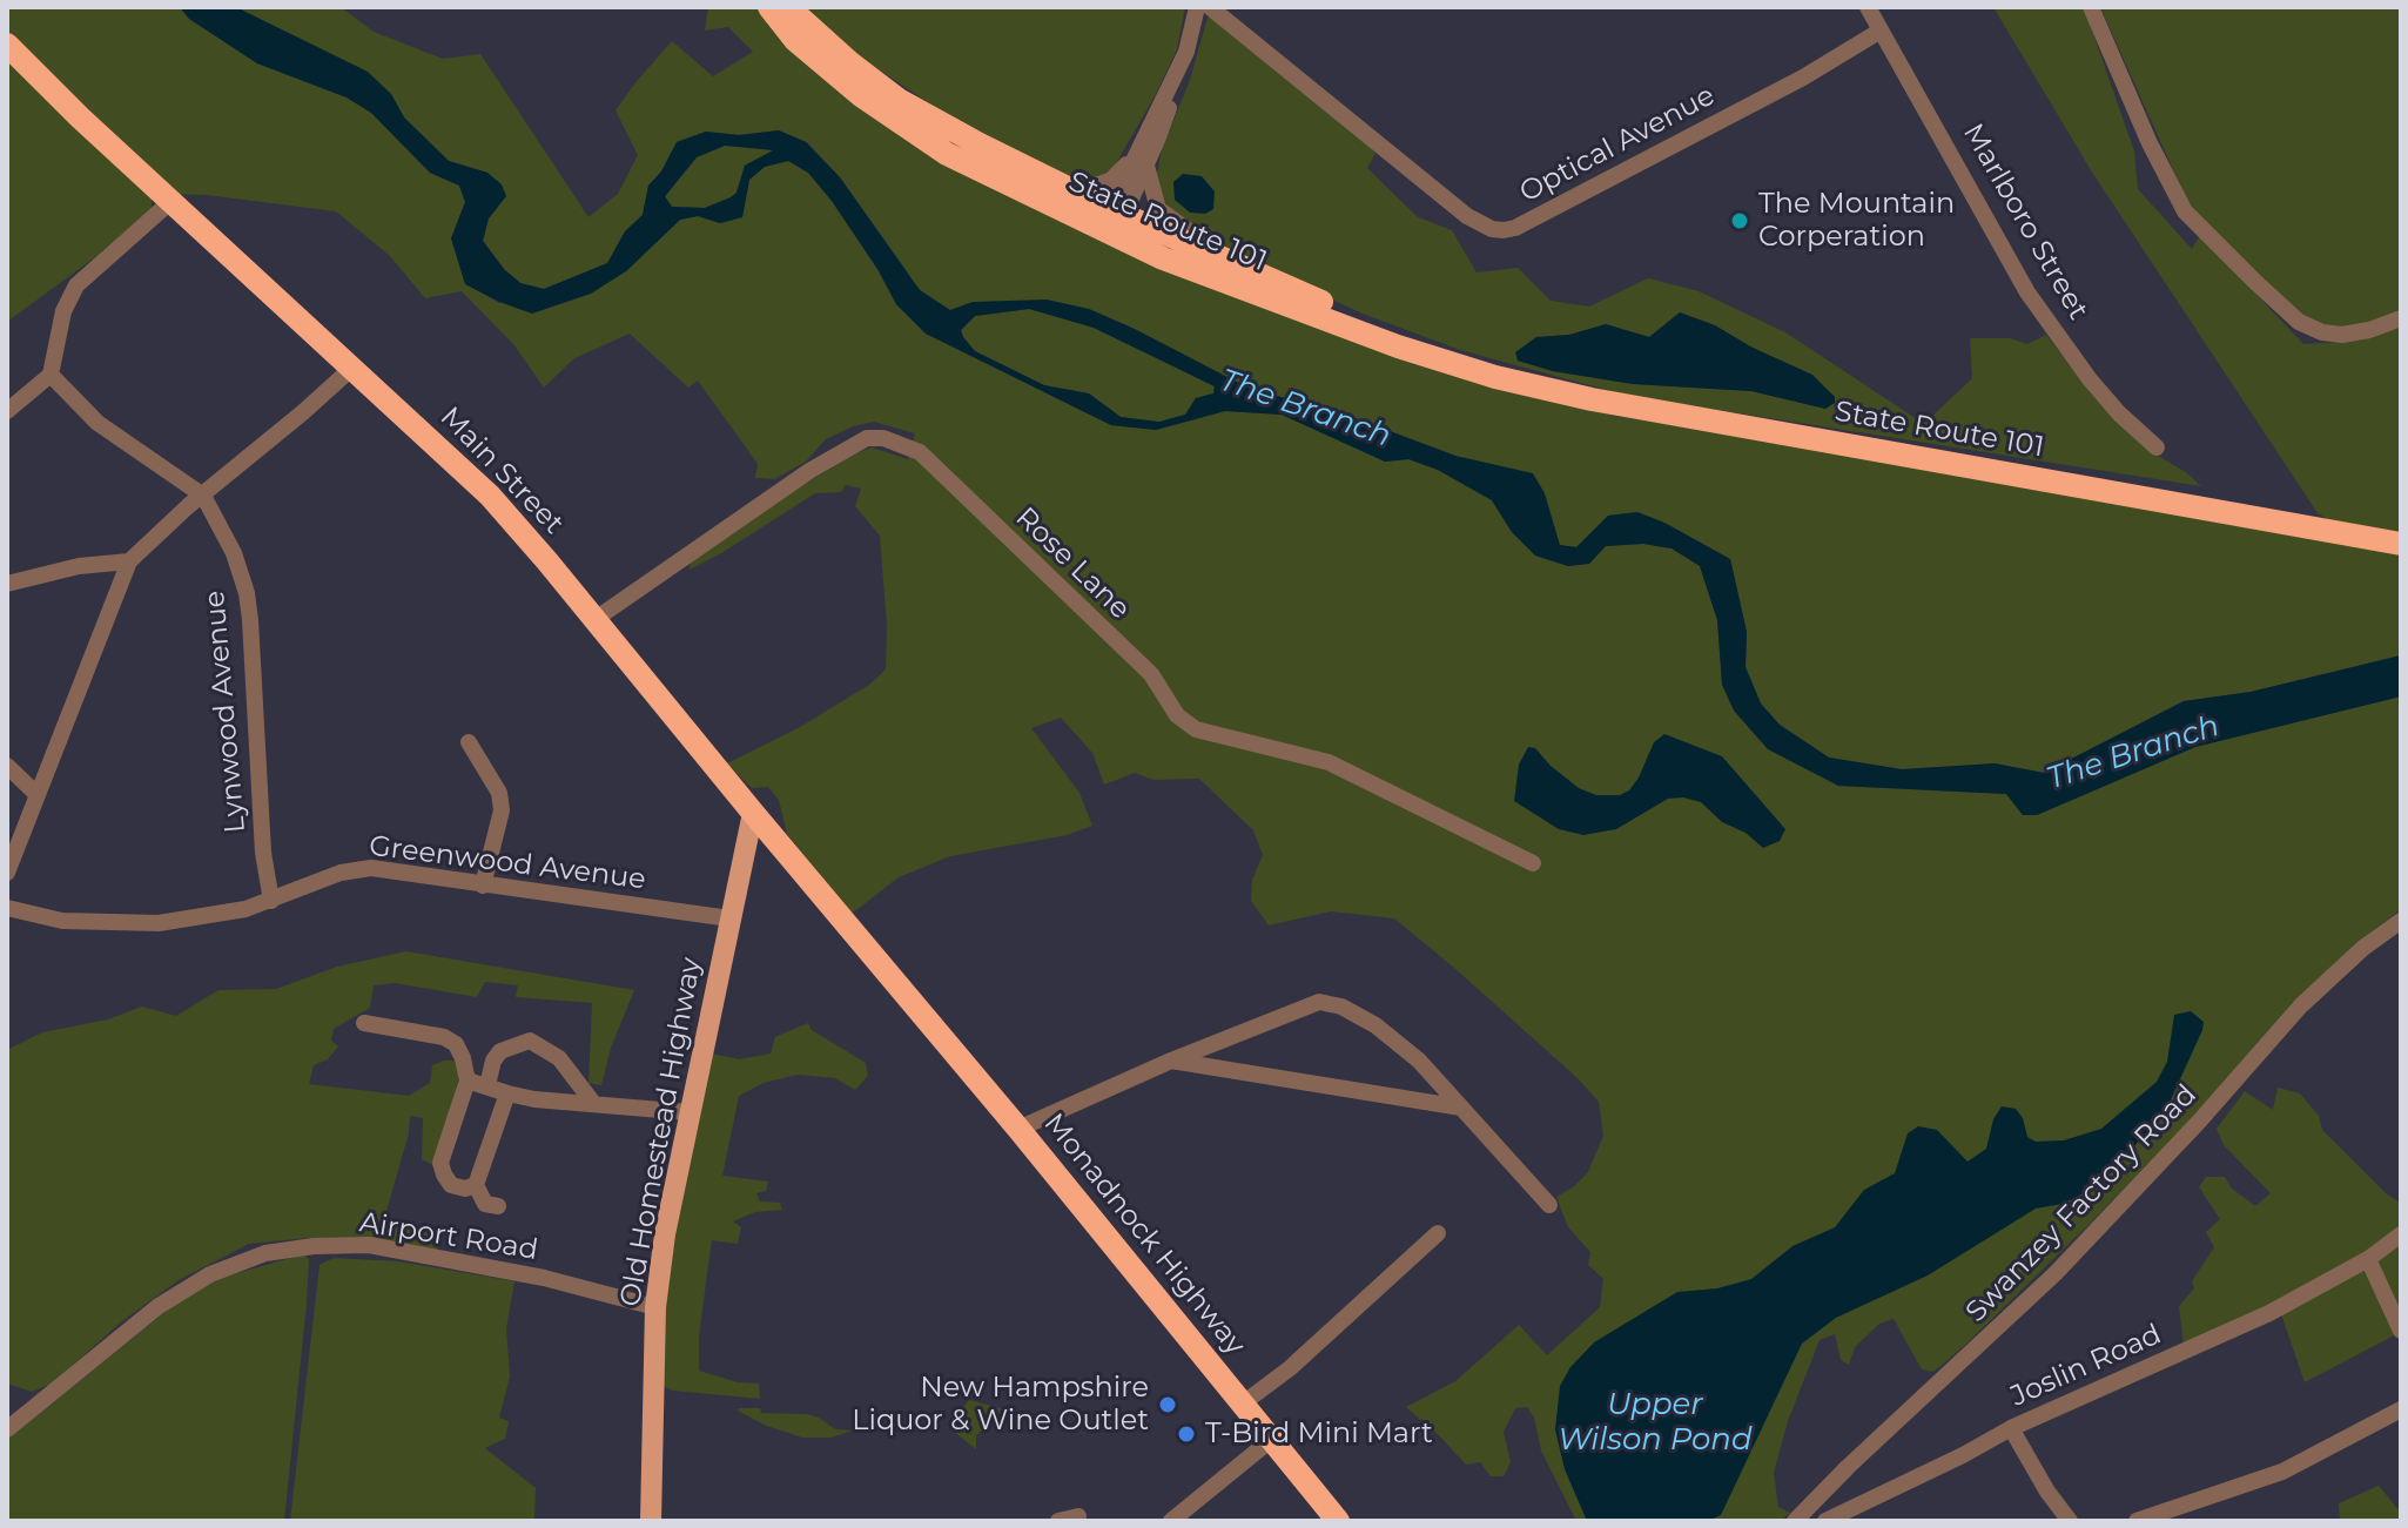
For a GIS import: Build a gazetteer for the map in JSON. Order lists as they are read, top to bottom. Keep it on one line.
{"streets":{"highway":["State Route 101","Main Street","Monadnock Highway"],"main road":["Old Homestead Highway"],"street":["Optical Avenue","Marlboro Street","Rose Lane","Lynwood Avenue","Greenwood Avenue","Swanzey Factory Road","Airport Road","Joslin Road"]},"crossings":[["Optical Avenue","Marlboro Street"],["Main Street","Rose Lane"],["Main Street","Old Homestead Highway"],["Main Street","Monadnock Highway"],["Lynwood Avenue","Greenwood Avenue"],["Greenwood Avenue","Old Homestead Highway"],["Old Homestead Highway","Airport Road"]],"water":["The Branch","Upper Wilson Pond"],"places":["The Mountain Corperation","New Hampshire Liquor & Wine Outlet","T-Bird Mini Mart"]}
